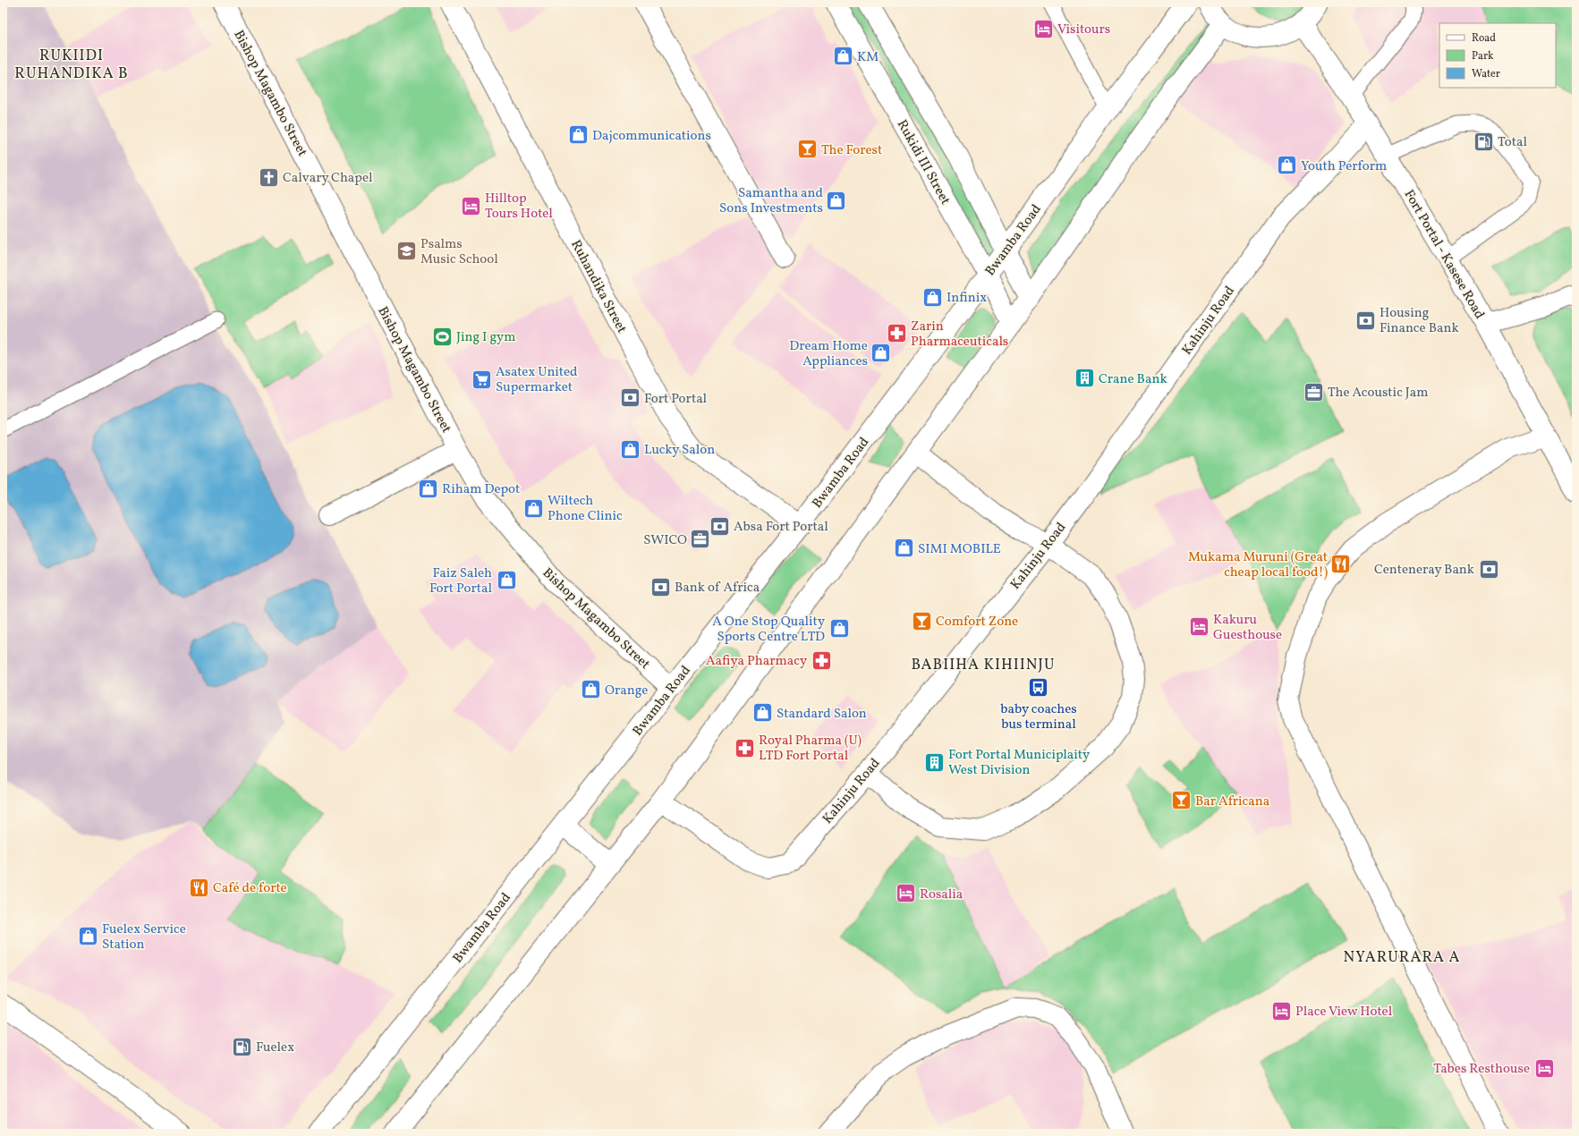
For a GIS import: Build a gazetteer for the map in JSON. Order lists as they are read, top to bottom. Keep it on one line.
{"streets":{"main road":["Bishop Magambo Street","Rukidi III Street","Bwamba Road","Fort Portal - Kasese Road","Ruhandika Street","Kahinju Road"]},"crossings":[["Bishop Magambo Street","Bwamba Road"],["Rukidi III Street","Bwamba Road"],["Bwamba Road","Ruhandika Street"],["Fort Portal - Kasese Road","Kahinju Road"]],"districts":["RUKIIDI RUHANDIKA B","BABIIHA KIHIINJU","NYARURARA A"],"places":{"hotel":["Visitours","Hilltop Tours Hotel","Kakuru Guesthouse","Rosalia","Place View Hotel","Tabes Resthouse"],"shop":["KM","Dajcommunications","Youth Perform","Samantha and Sons Investments","Infinix","Dream Home Appliances","Lucky Salon","Riham Depot","Wiltech Phone Clinic","SIMI MOBILE","Faiz Saleh Fort Portal","A One Stop Quality Sports Centre LTD","Orange","Standard Salon","Fuelex Service Station"],"fuel station":["Total","Fuelex"],"bar":["The Forest","Comfort Zone","Bar Africana"],"church":["Calvary Chapel"],"school or university":["Psalms Music School"],"bank":["Housing Finance Bank","Fort Portal","Absa Fort Portal","Centeneray Bank","Bank of Africa"],"pharmacy":["Zarin Pharmaceuticals","Aafiya Pharmacy","Royal Pharma (U) LTD Fort Portal"],"sports":["Jing I gym"],"building":["Crane Bank","Fort Portal Municiplaity West Division"],"supermarket":["Asatex United Supermarket"],"office":["The Acoustic Jam","SWICO"],"restaurant":["Mukama Muruni (Great cheap local food!)","Café de forte"],"bus stop":["baby coaches bus terminal"]},"legend":["Road","Park","Water"]}
